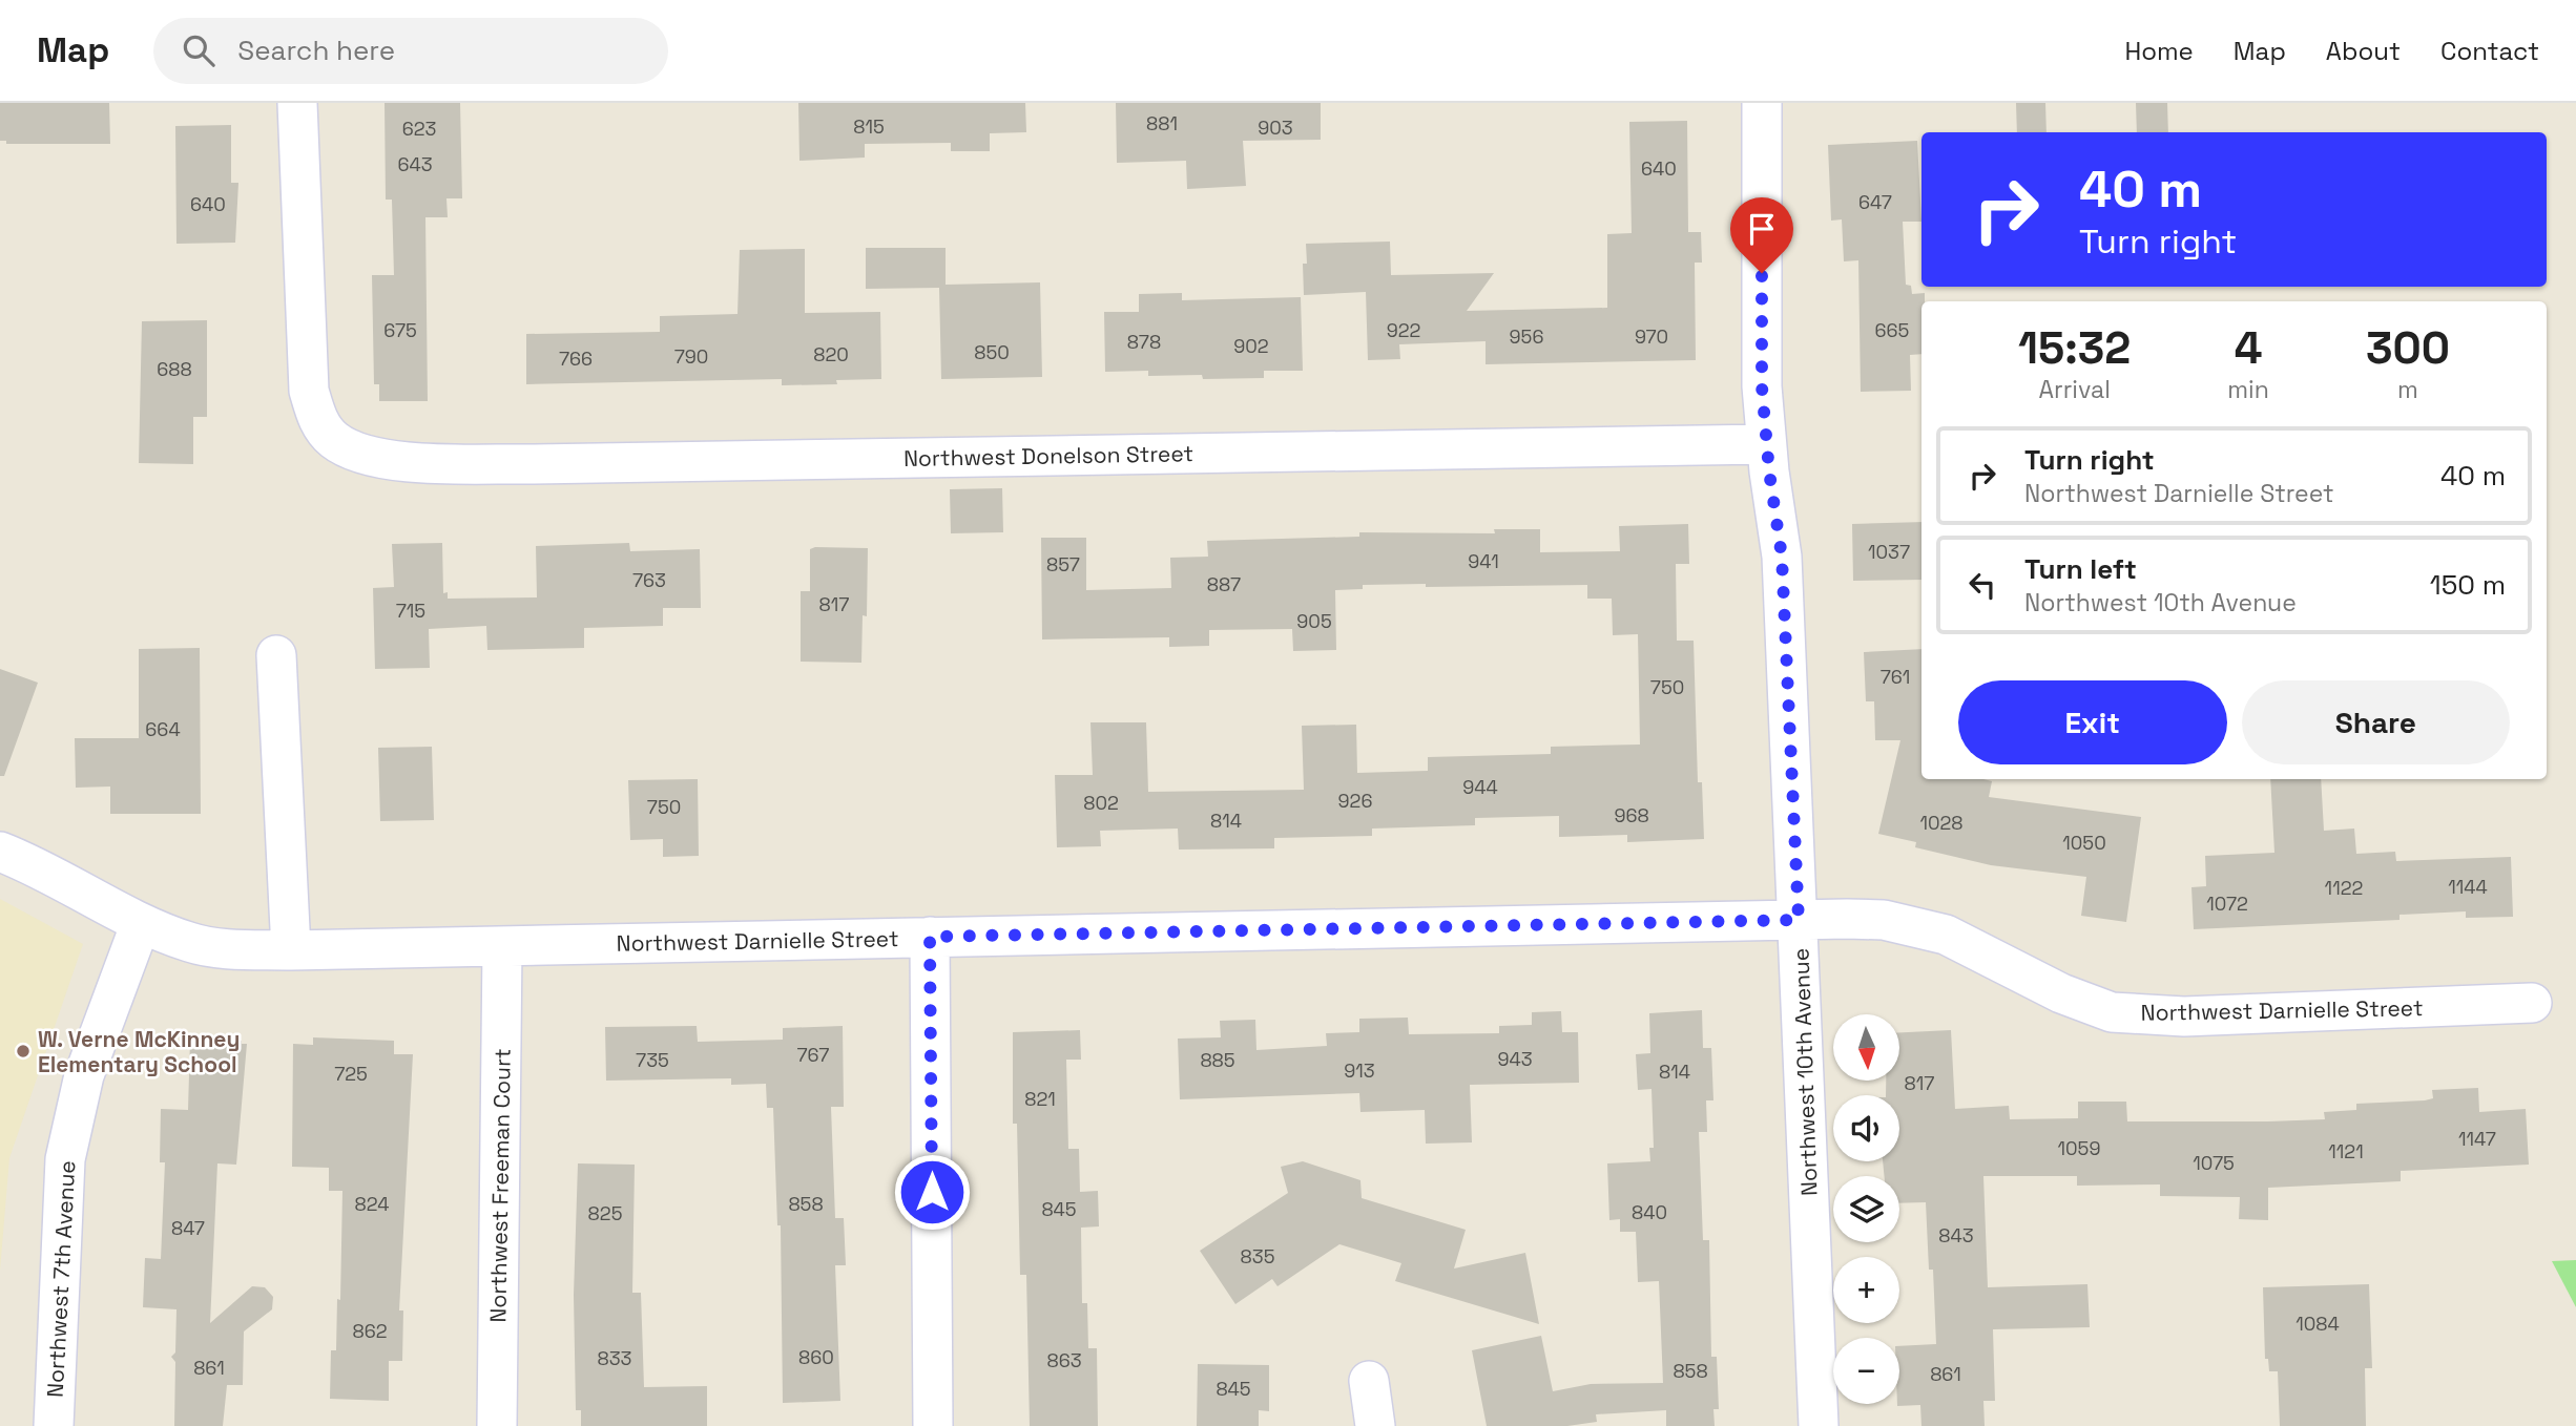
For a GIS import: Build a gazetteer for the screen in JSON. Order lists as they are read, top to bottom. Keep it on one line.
{"streets":{"street":["Northwest Donelson Street","Northwest Darnielle Street","Northwest 10th Avenue","Northwest Freeman Court","Northwest 7th Avenue"]},"crossings":[["Northwest Donelson Street","Northwest 10th Avenue"],["Northwest Darnielle Street","Northwest 10th Avenue"],["Northwest Darnielle Street","Northwest Freeman Court"],["Northwest Darnielle Street","Northwest 7th Avenue"]],"places":["W. Verne McKinney Elementary School"],"house_numbers":["881","815","903","623","643","640","647","640","675","922","665","956","970","878","902","850","820","790","766","688","1037","941","857","763","887","817","715","905","761","750","664","944","926","802","750","968","814","1028","1050","1144","1122","1072","767","943","735","885","913","814","725","817","821","1147","1059","1121","1075","824","858","845","840","825","847","843","835","1084","862","860","833","863","861","858","861","845"],"north":"bottom","page":{"header":"Map","search":"Search here","nav":["Home","Map","About","Contact"],"turn":["40 m","Turn right"],"eta":["15:32","Arrival","4","min","300","m"],"list":[{"name":"Turn right","note":"Northwest Darnielle Street","value":"40 m"},{"name":"Turn left","note":"Northwest 10th Avenue","value":"150 m"}],"buttons":["Exit","Share"],"map_buttons":["+","−"]}}
